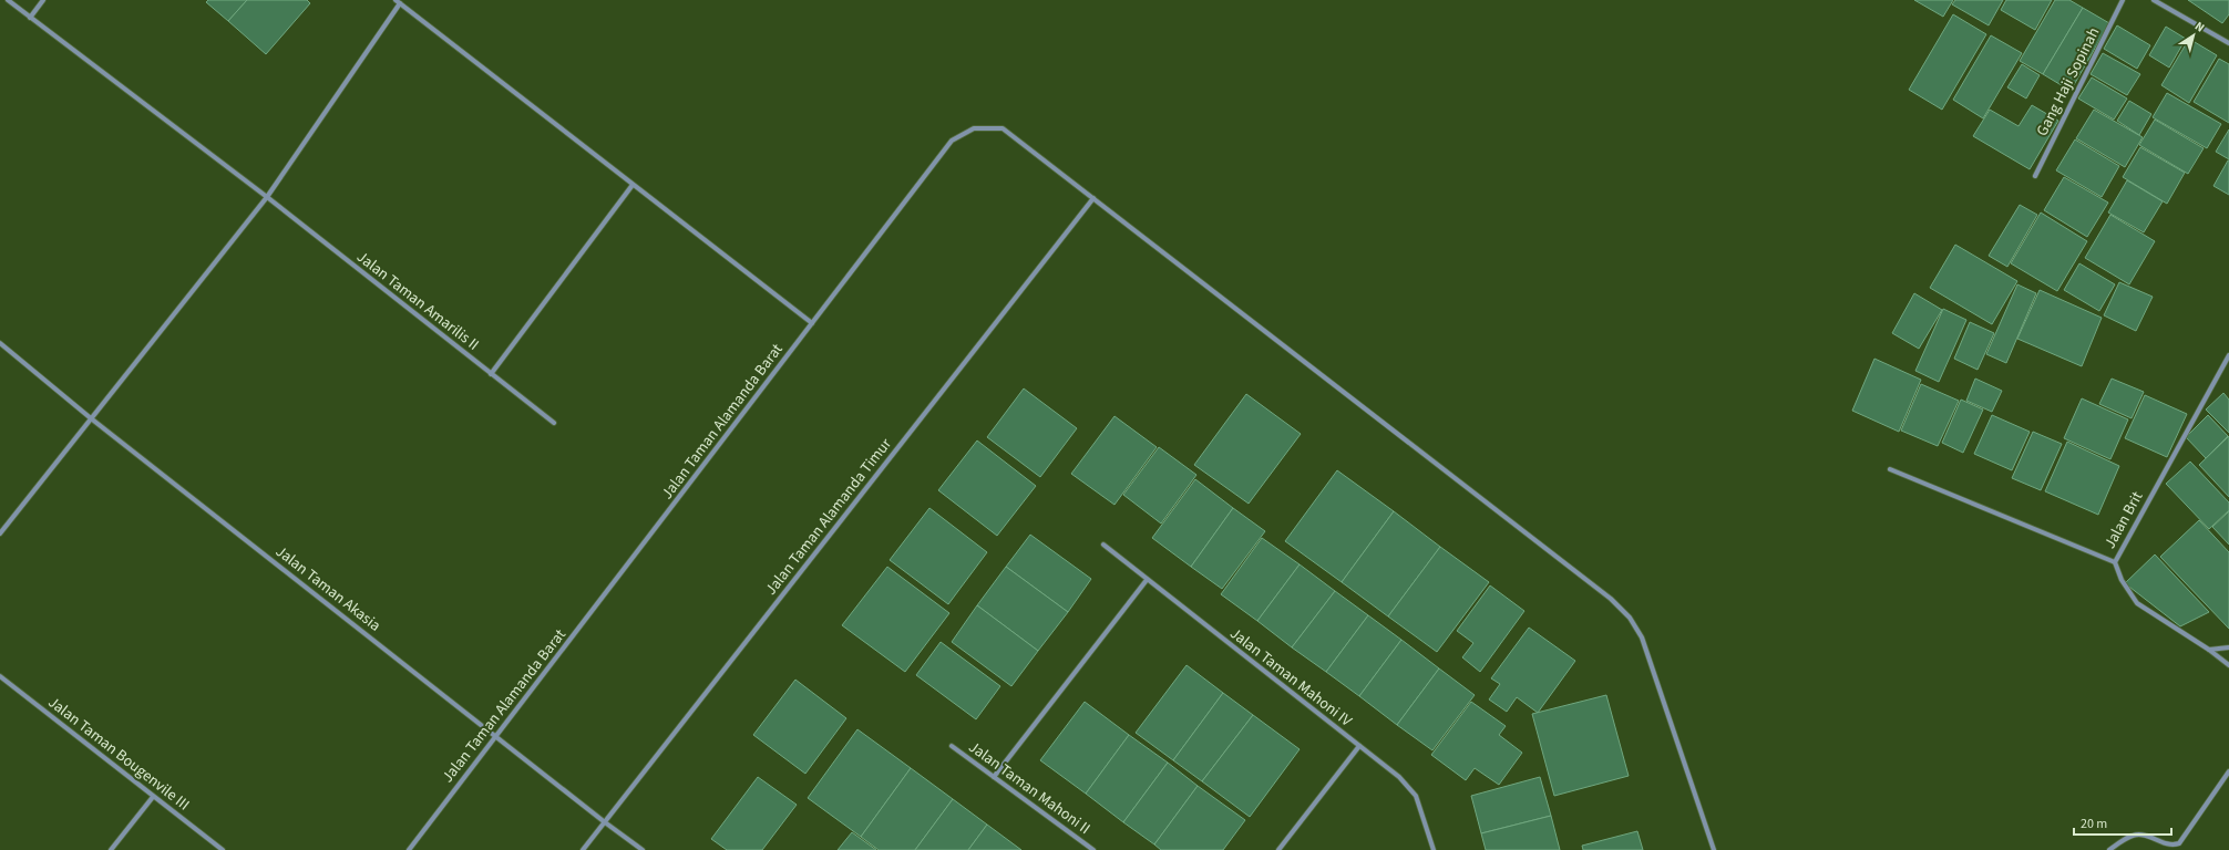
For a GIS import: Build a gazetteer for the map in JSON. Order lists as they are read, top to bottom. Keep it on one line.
{"streets":{"street":["Gang Haji Sopinah","Jalan Taman Amarilis II","Jalan Taman Alamanda Barat","Jalan Taman Alamanda Timur","Jalan Brit","Jalan Taman Akasia","Jalan Taman Mahoni IV","Jalan Taman Bougenvile III","Jalan Taman Mahoni II"]},"crossings":[["Jalan Taman Alamanda Barat","Jalan Taman Alamanda Timur"],["Jalan Taman Alamanda Barat","Jalan Taman Akasia"],["Jalan Taman Alamanda Timur","Jalan Taman Akasia"]],"scale_bar":"20 m","north":"top right"}
